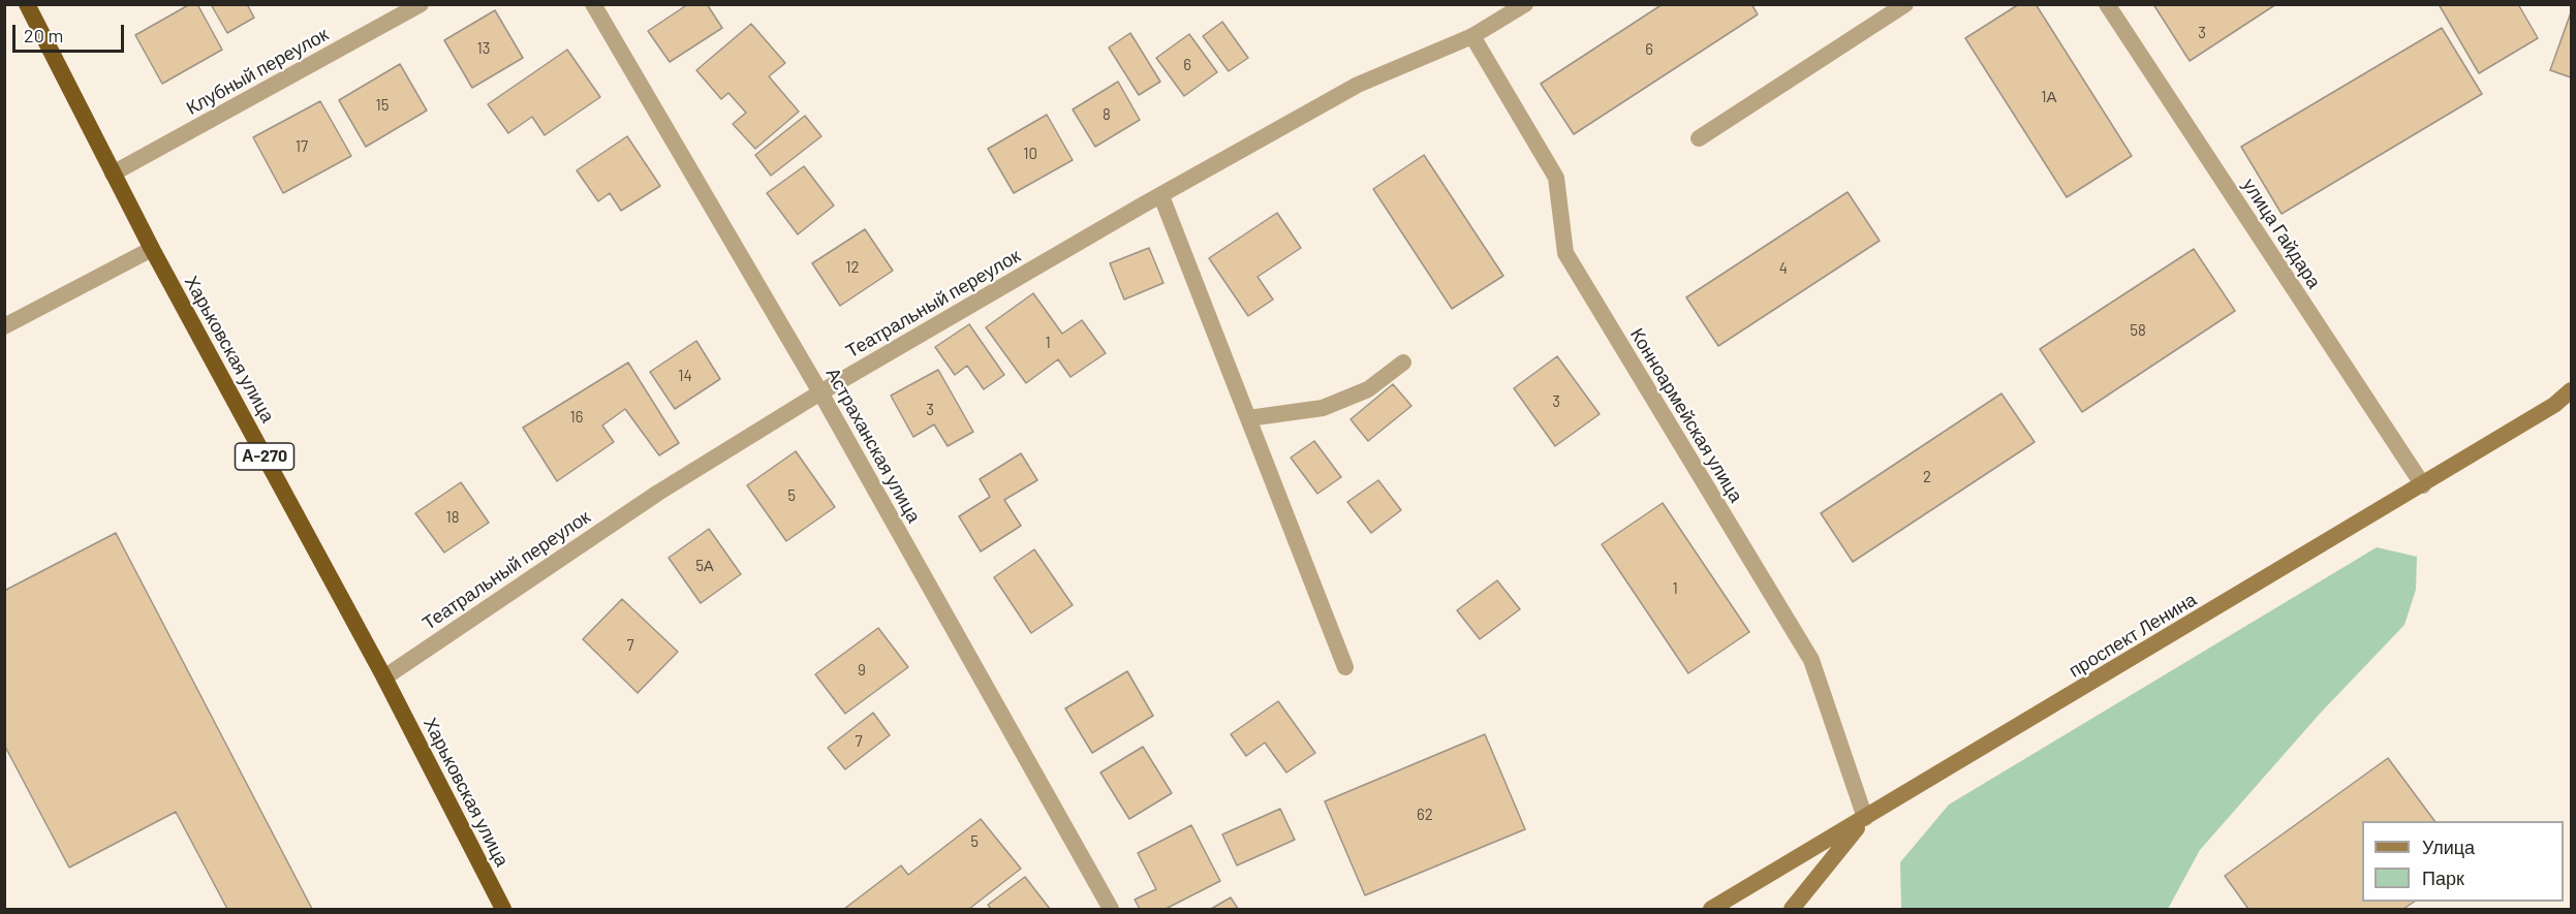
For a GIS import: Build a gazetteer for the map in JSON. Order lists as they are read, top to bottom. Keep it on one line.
{"streets":{"highway":["Харьковская улица","А-270"],"main road":["проспект Ленина"],"street":["Клубный переулок","улица Гайдара","Театральный переулок","Конноармейская улица","Астраханская улица"]},"crossings":[["Клубный переулок","Харьковская улица"],["улица Гайдара","проспект Ленина"],["Театральный переулок","Харьковская улица"],["Театральный переулок","Конноармейская улица"],["Театральный переулок","Астраханская улица"],["Конноармейская улица","проспект Ленина"]],"house_numbers":["3","13","6","6","1А","15","8","17","10","12","4","58","1","14","3","3","16","2","5","18","5А","1","7","9","7","62","5"],"legend":["Улица","Парк"],"scale_bar":"20 m"}
